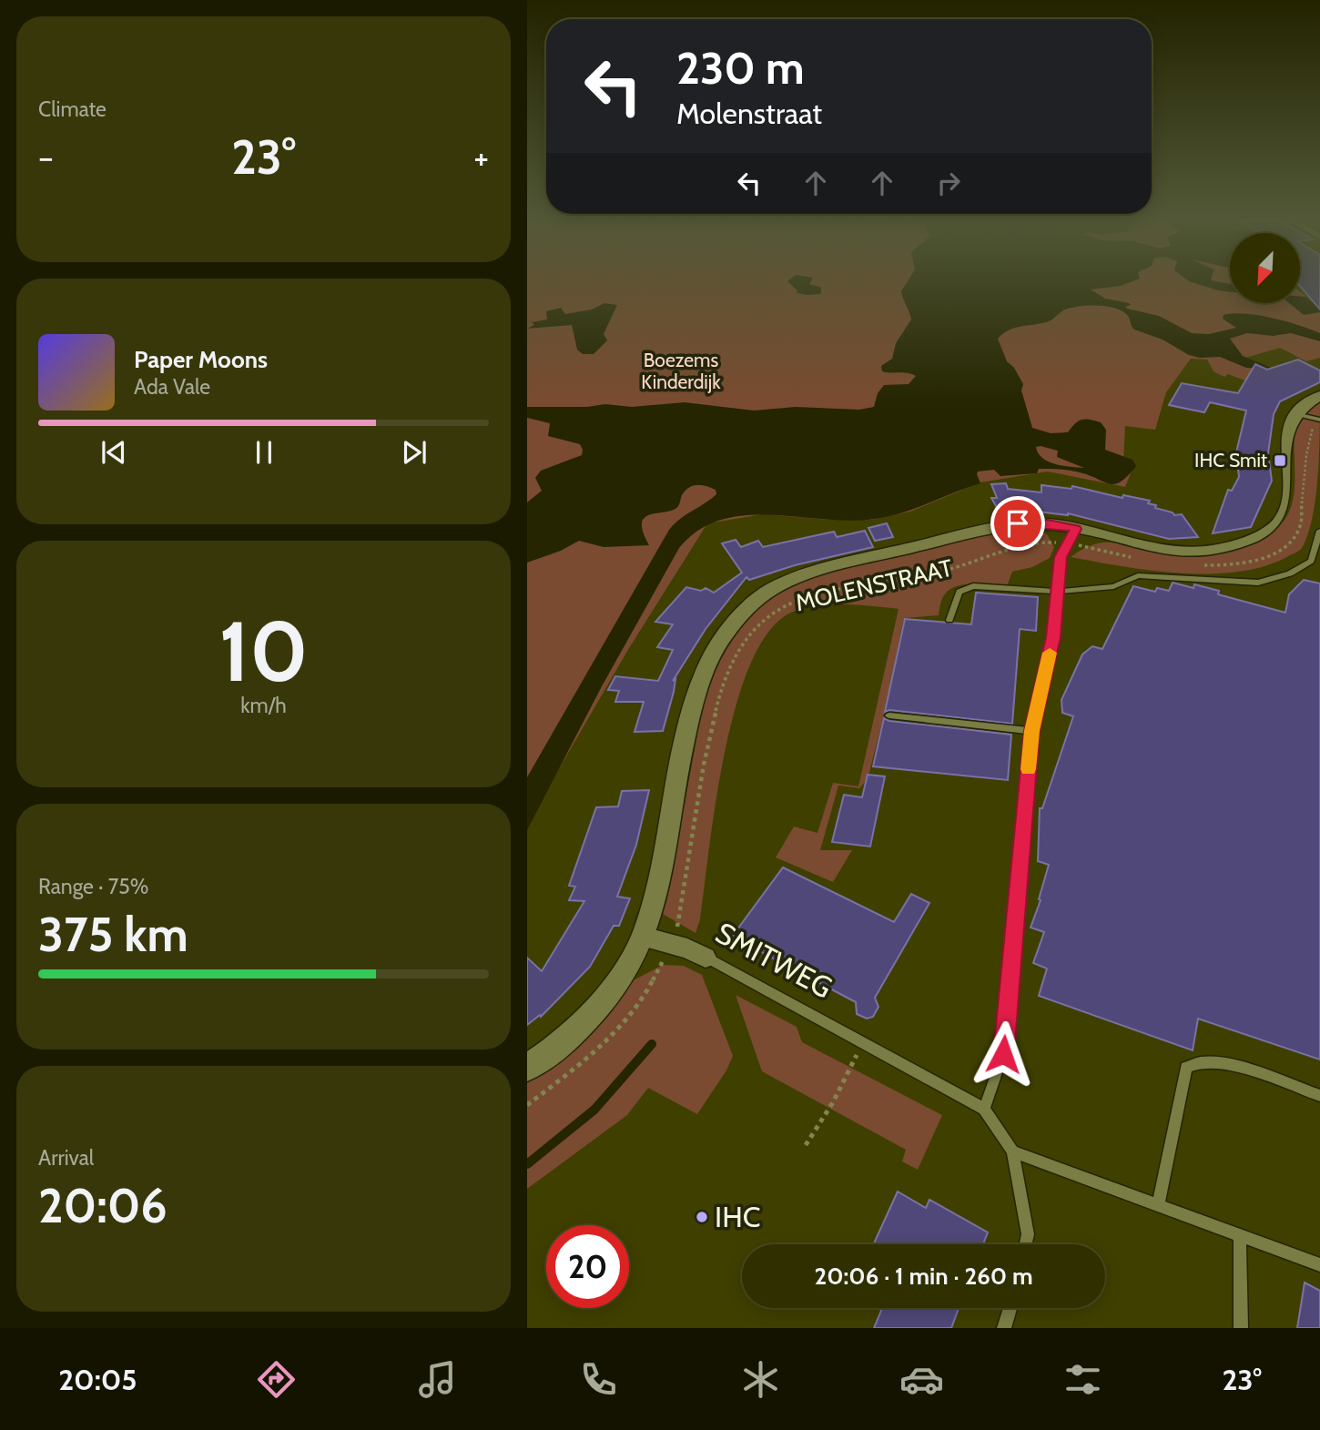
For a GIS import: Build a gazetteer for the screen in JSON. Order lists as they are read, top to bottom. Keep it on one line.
{"streets":{"street":["MOLENSTRAAT","SMITWEG"]},"crossings":[["MOLENSTRAAT","SMITWEG"]],"parks":["Boezems Kinderdijk"],"places":{"transit":["IHC Smit"],"other":["IHC"]},"north":"bottom left","page":{"tile":["Climate",["10","km/h"],["Range · 75%","375 km"],["Arrival","20:06"]],"turn":["230 m","Molenstraat"],"heat":["−","23°","+"],"song":["Paper Moons","Ada Vale"],"limit":"20","trip":"20:06 · 1 min · 260 m","tabs":["20:05","23°"]}}
